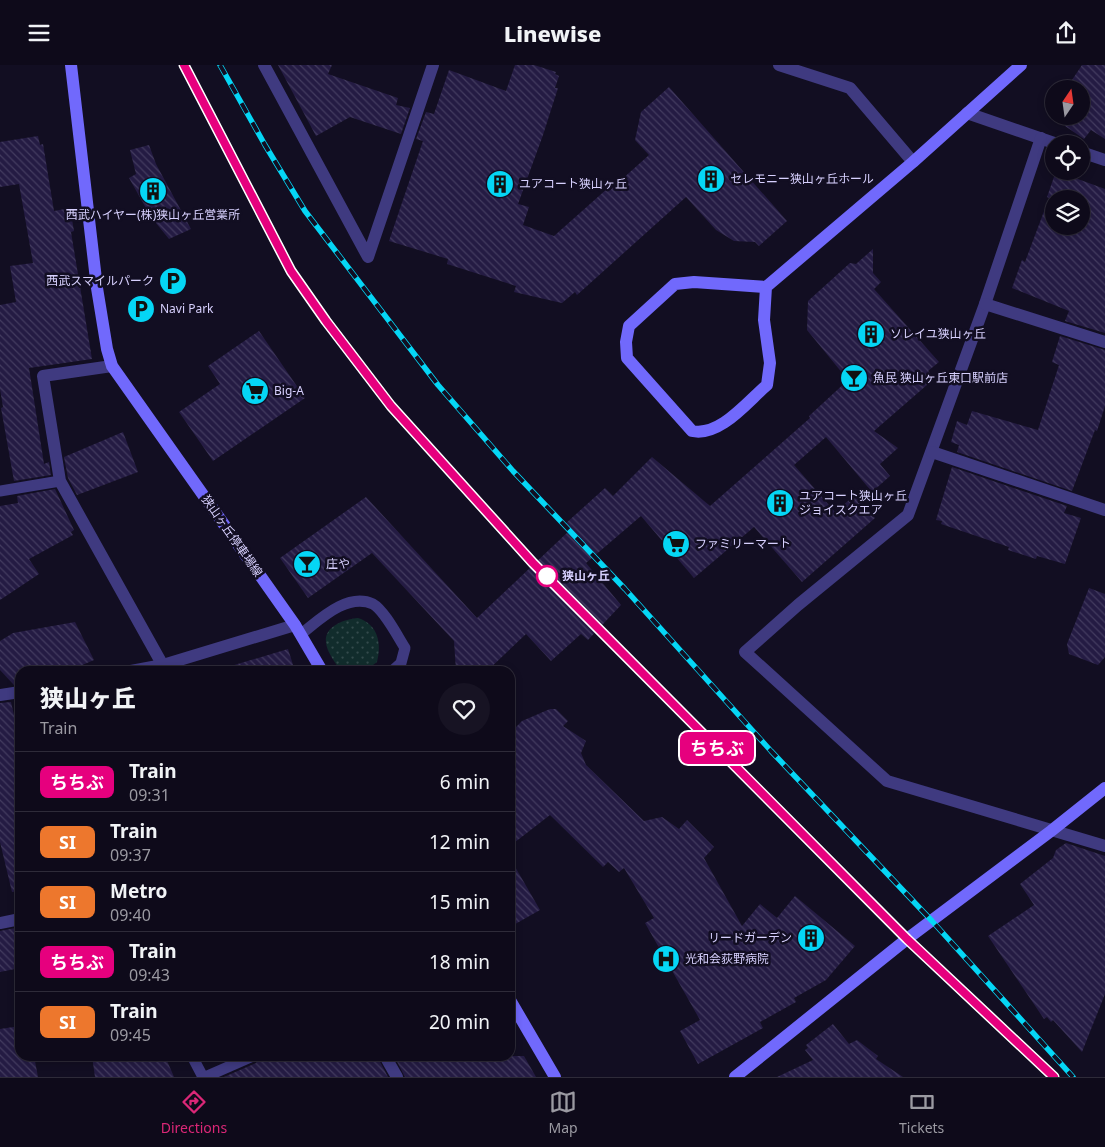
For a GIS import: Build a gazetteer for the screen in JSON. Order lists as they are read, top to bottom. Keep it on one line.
{"streets":{"street":["狭山ヶ丘停車場線"]},"places":{"building":["セレモニー狭山ヶ丘ホール","ユアコート狭山ヶ丘","西武ハイヤー(株)狭山ヶ丘営業所","ソレイユ狭山ヶ丘","ユアコート狭山ヶ丘 ジョイスクエア","リードガーデン"],"parking":["西武スマイルパーク","Navi Park"],"bar":["魚民 狭山ヶ丘東口駅前店","庄や"],"supermarket":["Big-A","ファミリーマート"],"other":["狭山ヶ丘"],"hospital":["光和会荻野病院"]},"north":"top","page":{"header":"Linewise","on_map":"ちちぶ","heading":["狭山ヶ丘","Train"],"list":[{"mark":"ちちぶ","name":"Train","note":"09:31","value":"6 min"},{"mark":"SI","name":"Train","note":"09:37","value":"12 min"},{"mark":"SI","name":"Metro","note":"09:40","value":"15 min"},{"mark":"ちちぶ","name":"Train","note":"09:43","value":"18 min"},{"mark":"SI","name":"Train","note":"09:45","value":"20 min"}],"tabs":["Directions","Map","Tickets"]}}
